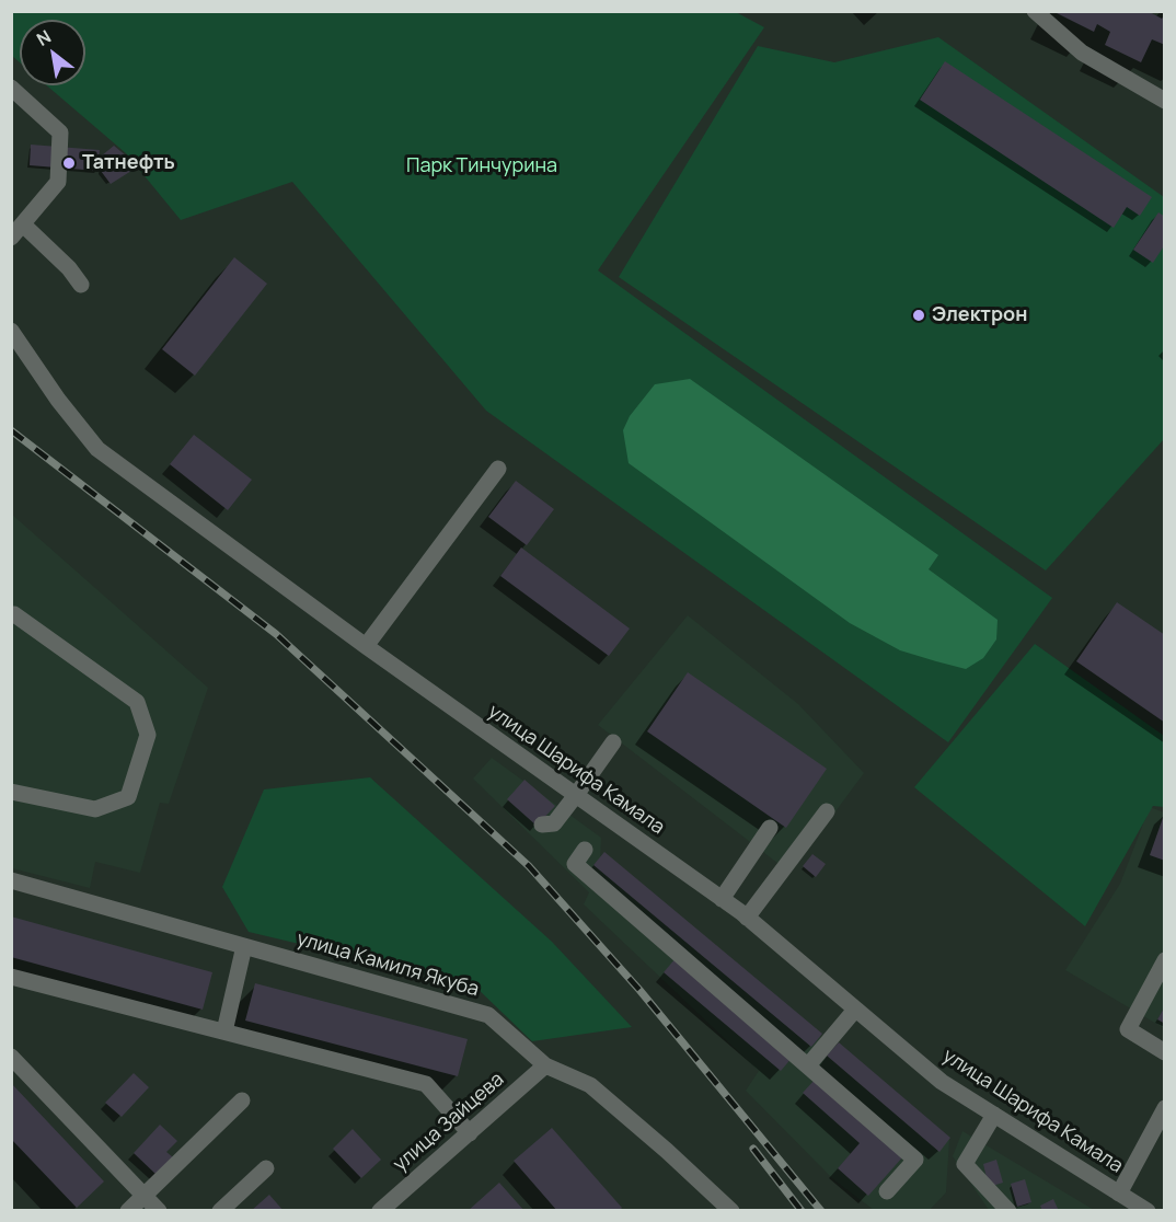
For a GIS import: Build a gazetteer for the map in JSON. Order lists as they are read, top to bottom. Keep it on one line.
{"streets":{"street":["улица Шарифа Камала","улица Камиля Якуба","улица Зайцева"]},"crossings":[["улица Камиля Якуба","улица Зайцева"]],"parks":["Парк Тинчурина"],"places":["Татнефть","Электрон"],"north":"top left"}
